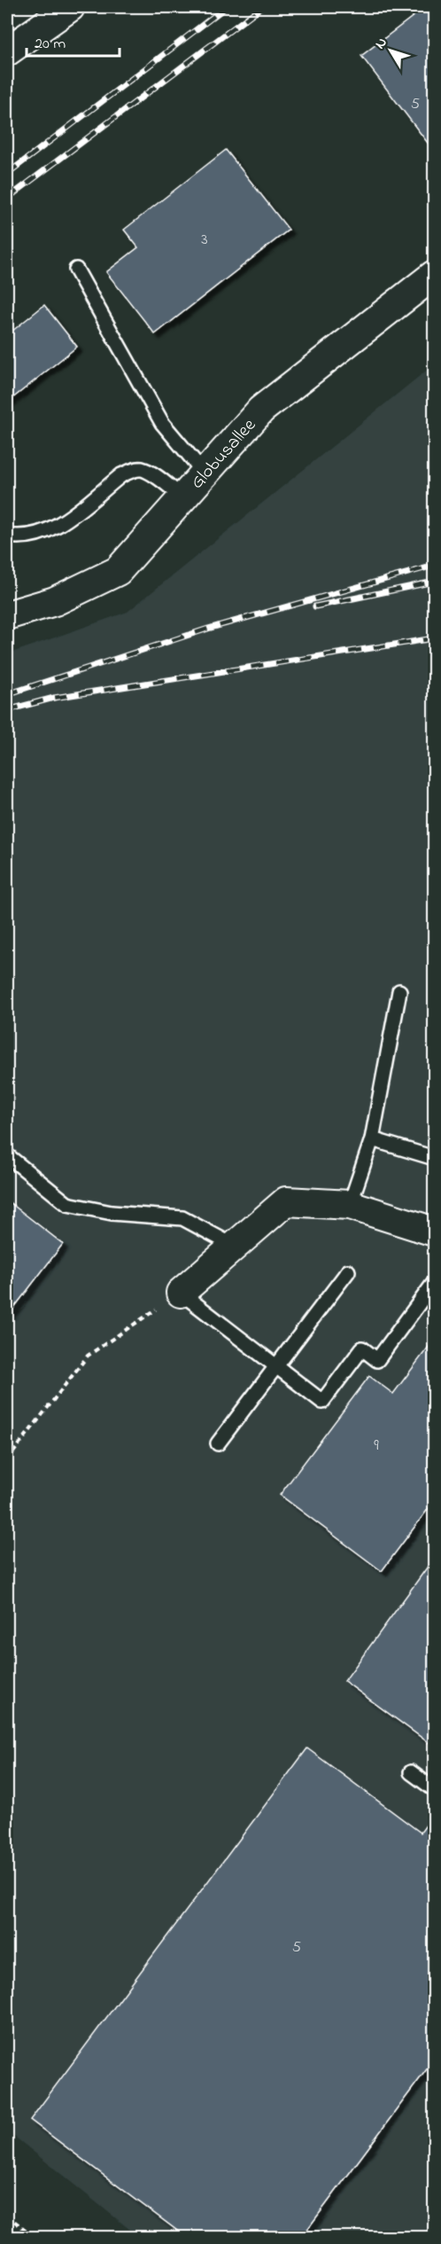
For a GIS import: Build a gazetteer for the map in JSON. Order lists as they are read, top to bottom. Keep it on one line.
{"streets":{"street":["Globusallee"]},"house_numbers":["5","3","9","5"],"scale_bar":"20 m","north":"top left"}
